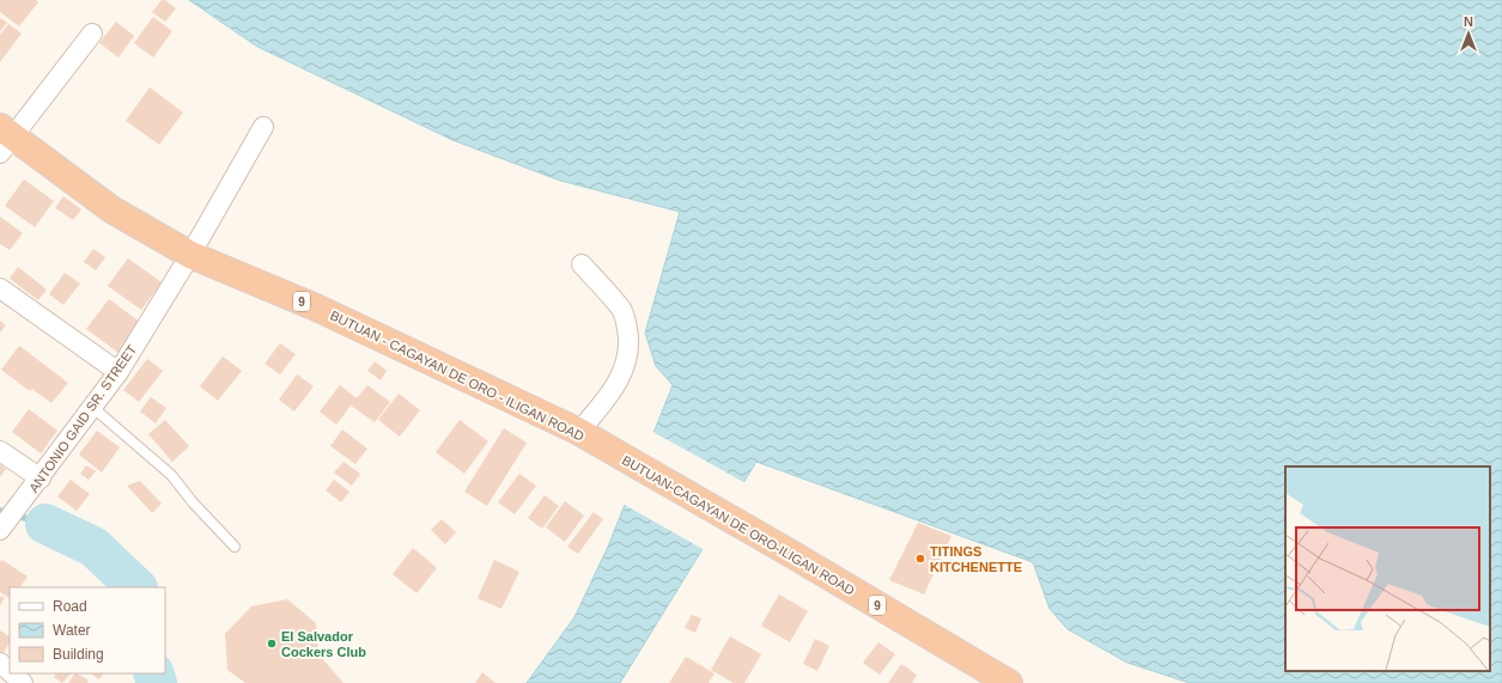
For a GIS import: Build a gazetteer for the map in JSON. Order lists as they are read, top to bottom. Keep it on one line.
{"streets":{"highway":["9","BUTUAN - CAGAYAN DE ORO - ILIGAN ROAD","BUTUAN-CAGAYAN DE ORO-ILIGAN ROAD"],"street":["ANTONIO GAID SR. STREET"]},"crossings":[["BUTUAN - CAGAYAN DE ORO - ILIGAN ROAD","ANTONIO GAID SR. STREET"],["BUTUAN - CAGAYAN DE ORO - ILIGAN ROAD","BUTUAN-CAGAYAN DE ORO-ILIGAN ROAD"]],"places":["TITINGS KITCHENETTE","El Salvador Cockers Club"],"legend":["Road","Water","Building"],"north":"top"}
